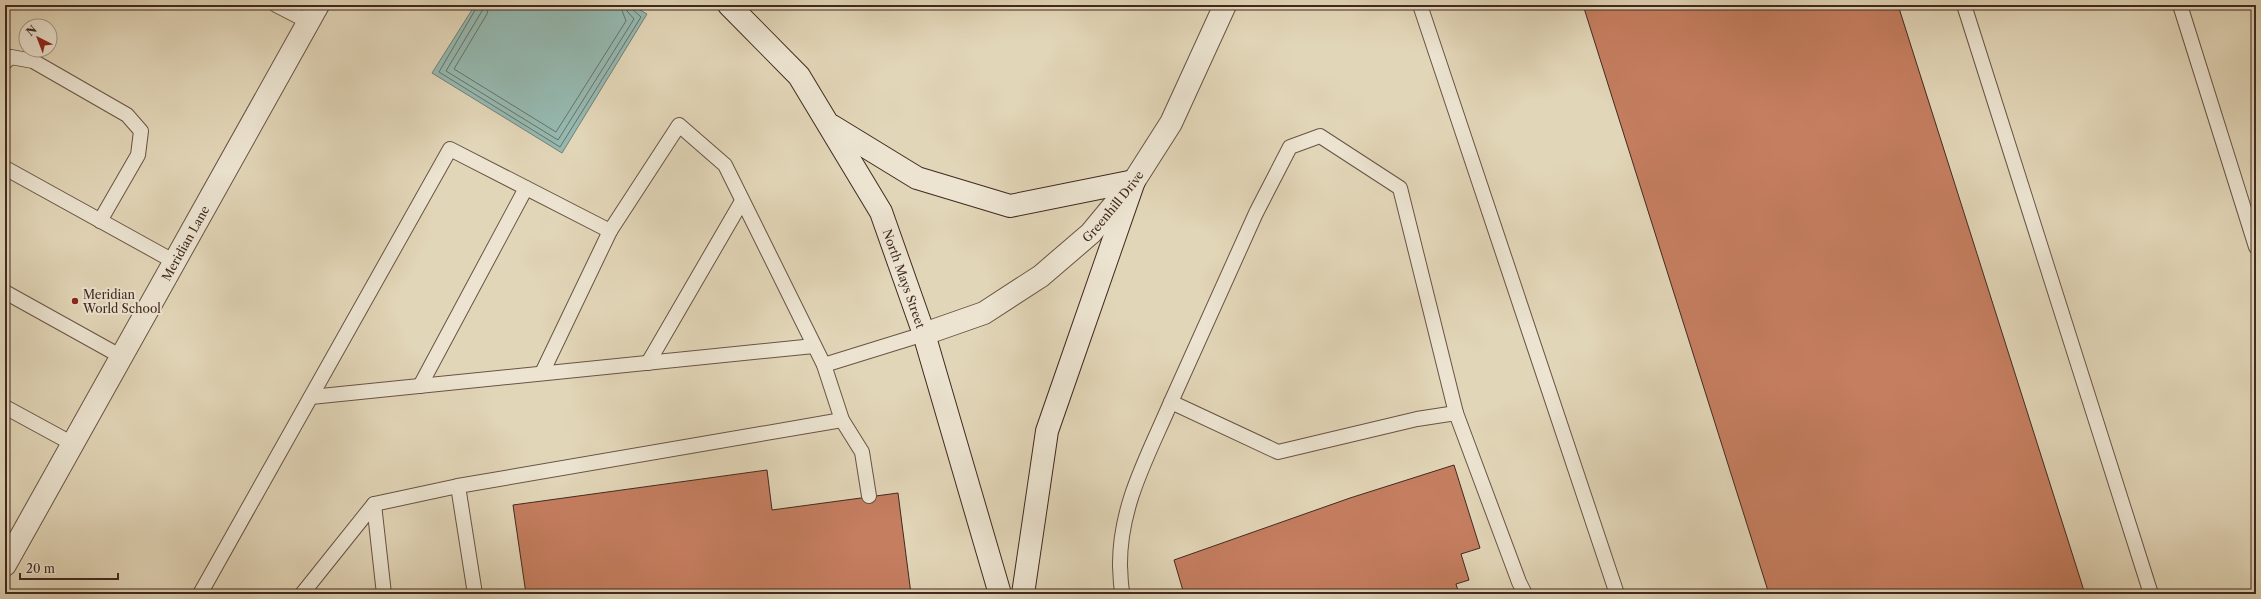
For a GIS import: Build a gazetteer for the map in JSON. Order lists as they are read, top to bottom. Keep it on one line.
{"streets":{"main road":["Greenhill Drive","Meridian Lane","North Mays Street"]},"crossings":[["Greenhill Drive","North Mays Street"]],"places":["Meridian World School"],"scale_bar":"20 m","north":"top left"}
